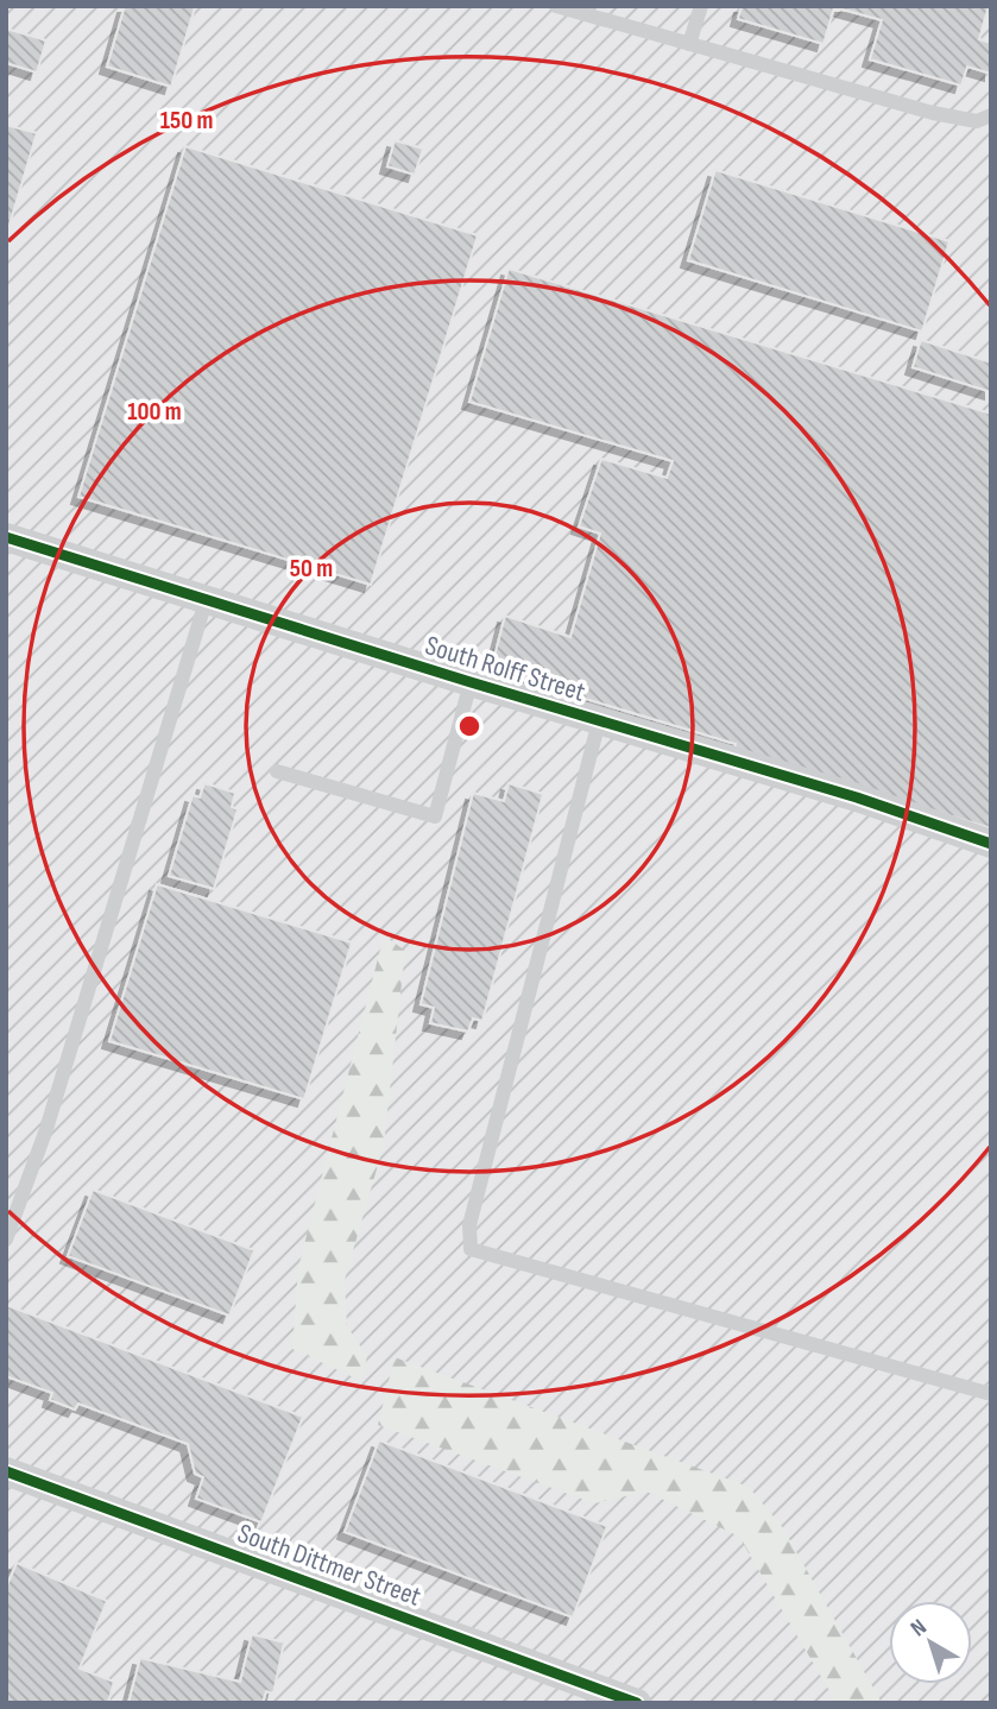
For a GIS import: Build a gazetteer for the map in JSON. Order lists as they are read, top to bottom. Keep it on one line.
{"streets":{"street":["South Rolff Street","South Dittmer Street"]},"north":"top left","rings":["150 m","100 m","50 m"]}
